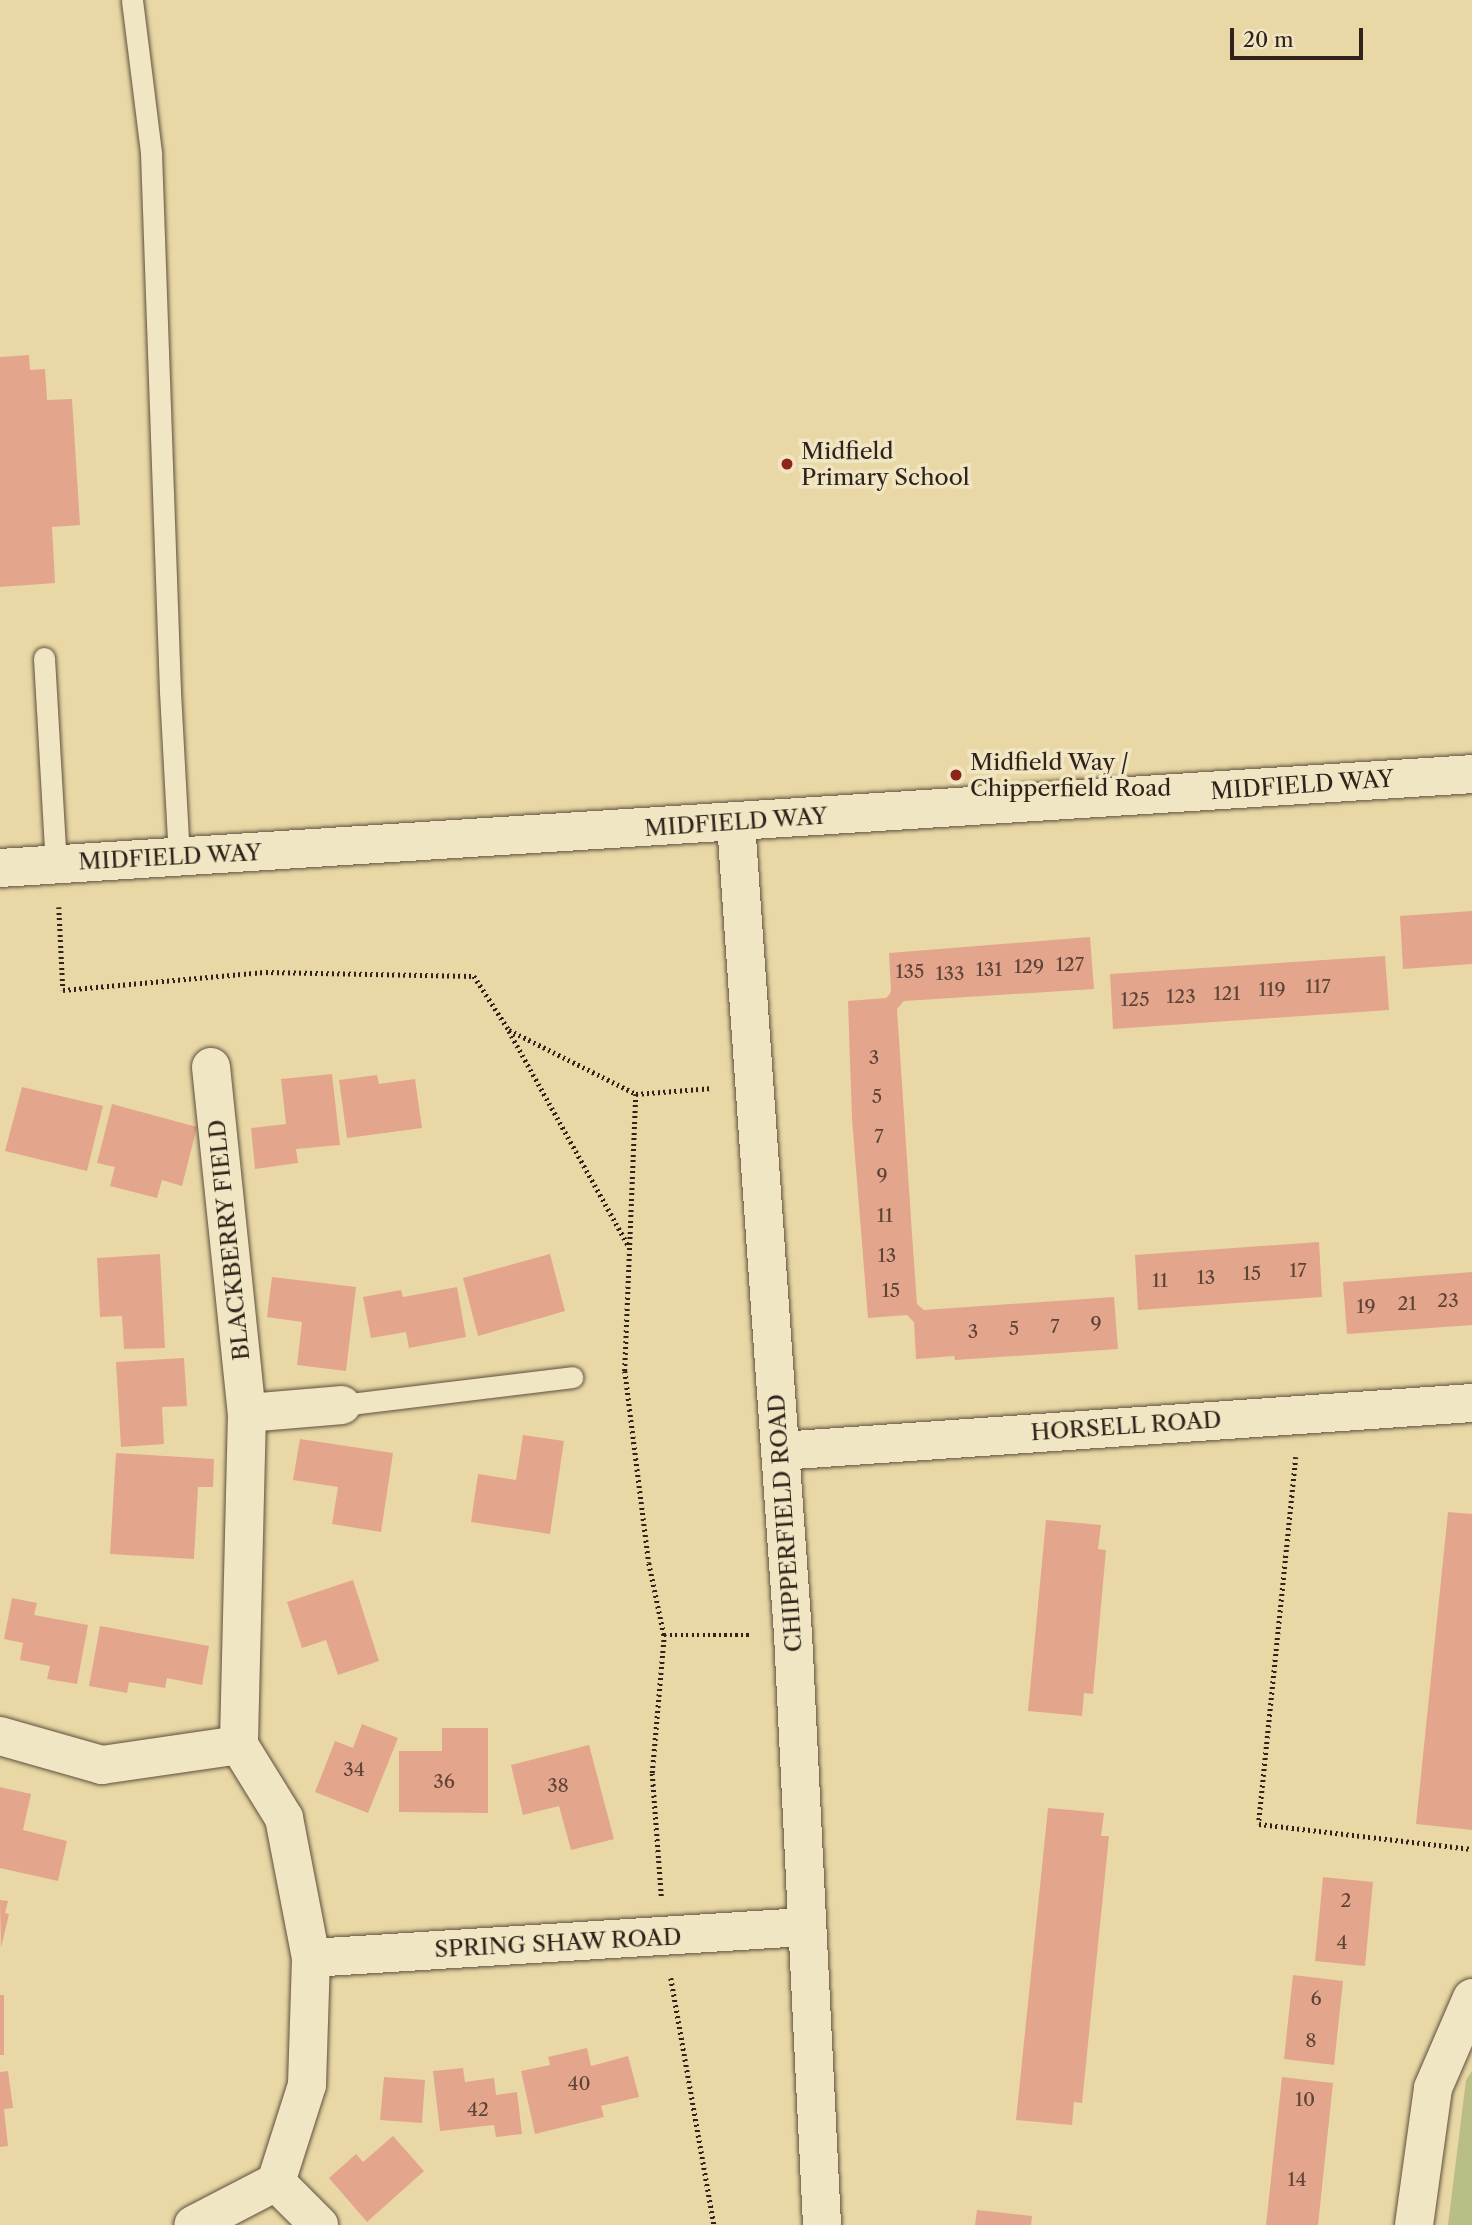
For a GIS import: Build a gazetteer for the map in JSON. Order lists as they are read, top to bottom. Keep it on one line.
{"streets":{"street":["MIDFIELD WAY","BLACKBERRY FIELD","HORSELL ROAD","CHIPPERFIELD ROAD","SPRING SHAW ROAD"]},"crossings":[["MIDFIELD WAY","CHIPPERFIELD ROAD"],["HORSELL ROAD","CHIPPERFIELD ROAD"],["CHIPPERFIELD ROAD","SPRING SHAW ROAD"]],"places":["Midfield Primary School","Midfield Way / Chipperfield Road"],"house_numbers":["127","129","131","135","133","117","119","121","123","125","3","5","7","9","11","13","17","15","13","11","15","23","21","19","9","7","5","3","34","36","38","2","4","6","8","40","10","42","14"],"scale_bar":"20 m"}
